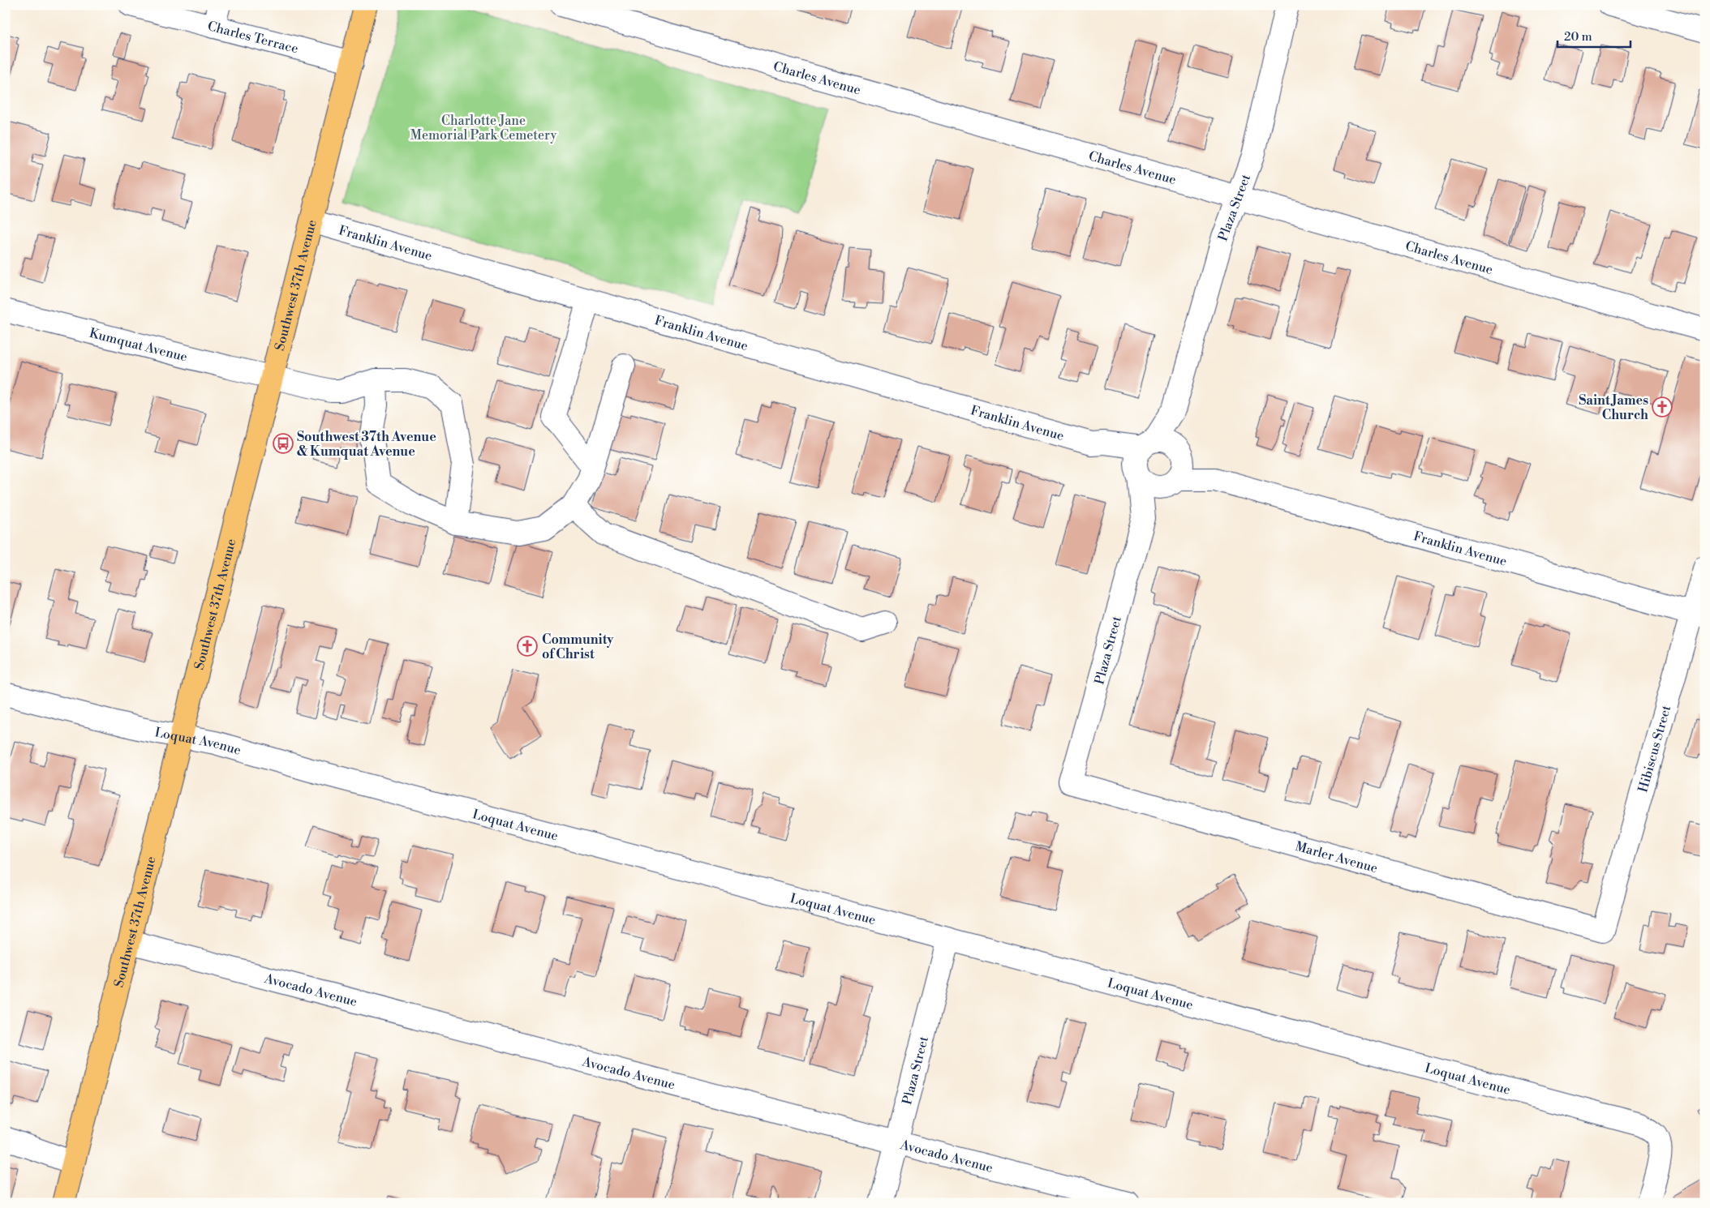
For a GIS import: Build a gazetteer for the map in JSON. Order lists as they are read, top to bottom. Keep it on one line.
{"streets":{"main road":["Southwest 37th Avenue"],"street":["Charles Terrace","Charles Avenue","Plaza Street","Franklin Avenue","Kumquat Avenue","Loquat Avenue","Hibiscus Street","Marler Avenue","Avocado Avenue"]},"crossings":[["Charles Terrace","Southwest 37th Avenue"],["Charles Avenue","Plaza Street"],["Plaza Street","Franklin Avenue"],["Plaza Street","Loquat Avenue"],["Plaza Street","Marler Avenue"],["Plaza Street","Avocado Avenue"],["Franklin Avenue","Southwest 37th Avenue"],["Franklin Avenue","Hibiscus Street"],["Southwest 37th Avenue","Kumquat Avenue"],["Southwest 37th Avenue","Loquat Avenue"],["Southwest 37th Avenue","Avocado Avenue"],["Hibiscus Street","Marler Avenue"]],"parks":["Charlotte Jane Memorial Park Cemetery"],"places":{"church":["Saint James Church","Community of Christ"],"bus stop":["Southwest 37th Avenue & Kumquat Avenue"]},"scale_bar":"20 m"}
